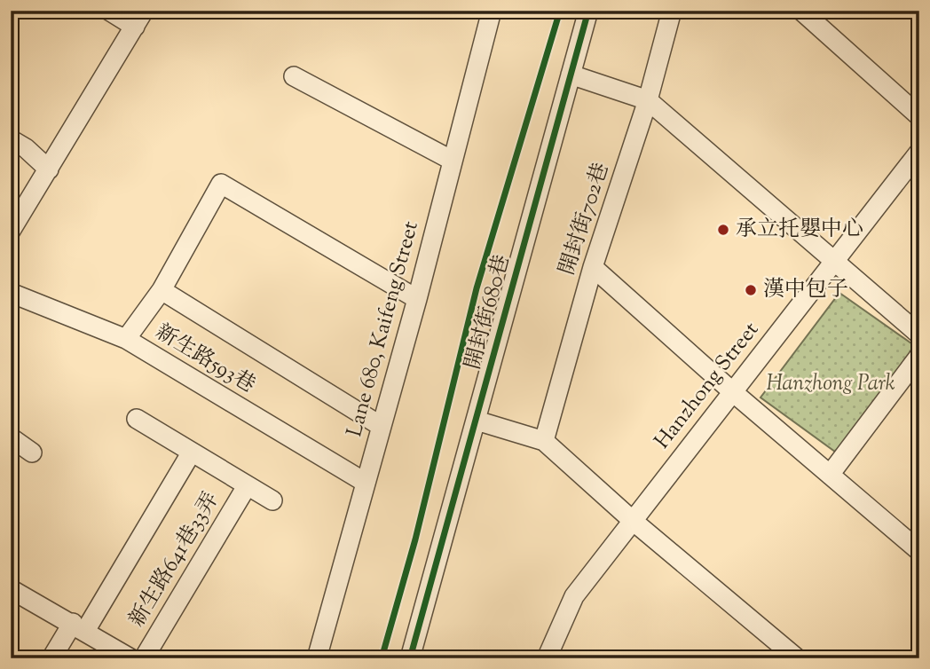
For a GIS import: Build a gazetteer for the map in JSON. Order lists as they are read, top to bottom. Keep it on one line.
{"streets":{"street":["開封街702巷","開封街680巷","Lane 680, Kaifeng Street","新生路593巷","Hanzhong Street","新生路641巷33弄"]},"crossings":[["Lane 680, Kaifeng Street","新生路593巷"]],"parks":["Hanzhong Park"],"places":["承立托嬰中心","漢中包子"]}
